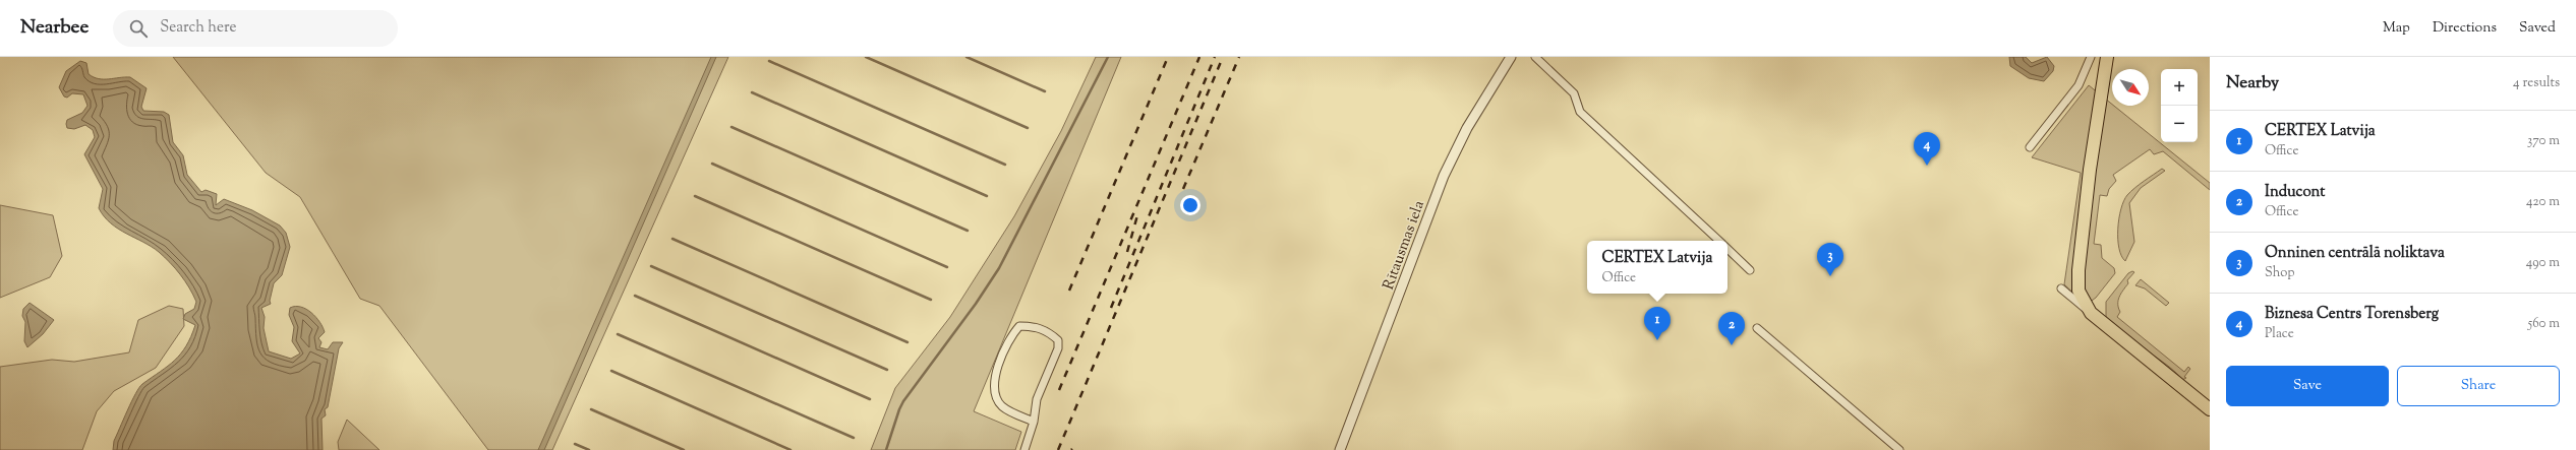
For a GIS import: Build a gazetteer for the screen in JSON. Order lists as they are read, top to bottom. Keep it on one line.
{"streets":{"street":["Rītausmas iela"]},"north":"bottom right","page":{"header":"Nearbee","search":"Search here","nav":["Map","Directions","Saved"],"heading":["Nearby","4 results"],"map_buttons":["+","−"],"list":[{"mark":"1","name":"CERTEX Latvija","note":"Office","value":"370 m"},{"mark":"2","name":"Inducont","note":"Office","value":"420 m"},{"mark":"3","name":"Onninen centrālā noliktava","note":"Shop","value":"490 m"},{"mark":"4","name":"Biznesa Centrs Torensberg","note":"Place","value":"560 m"}],"pins":["4","3","1","2"],"popup":["CERTEX Latvija","Office"],"buttons":["Save","Share"]}}
